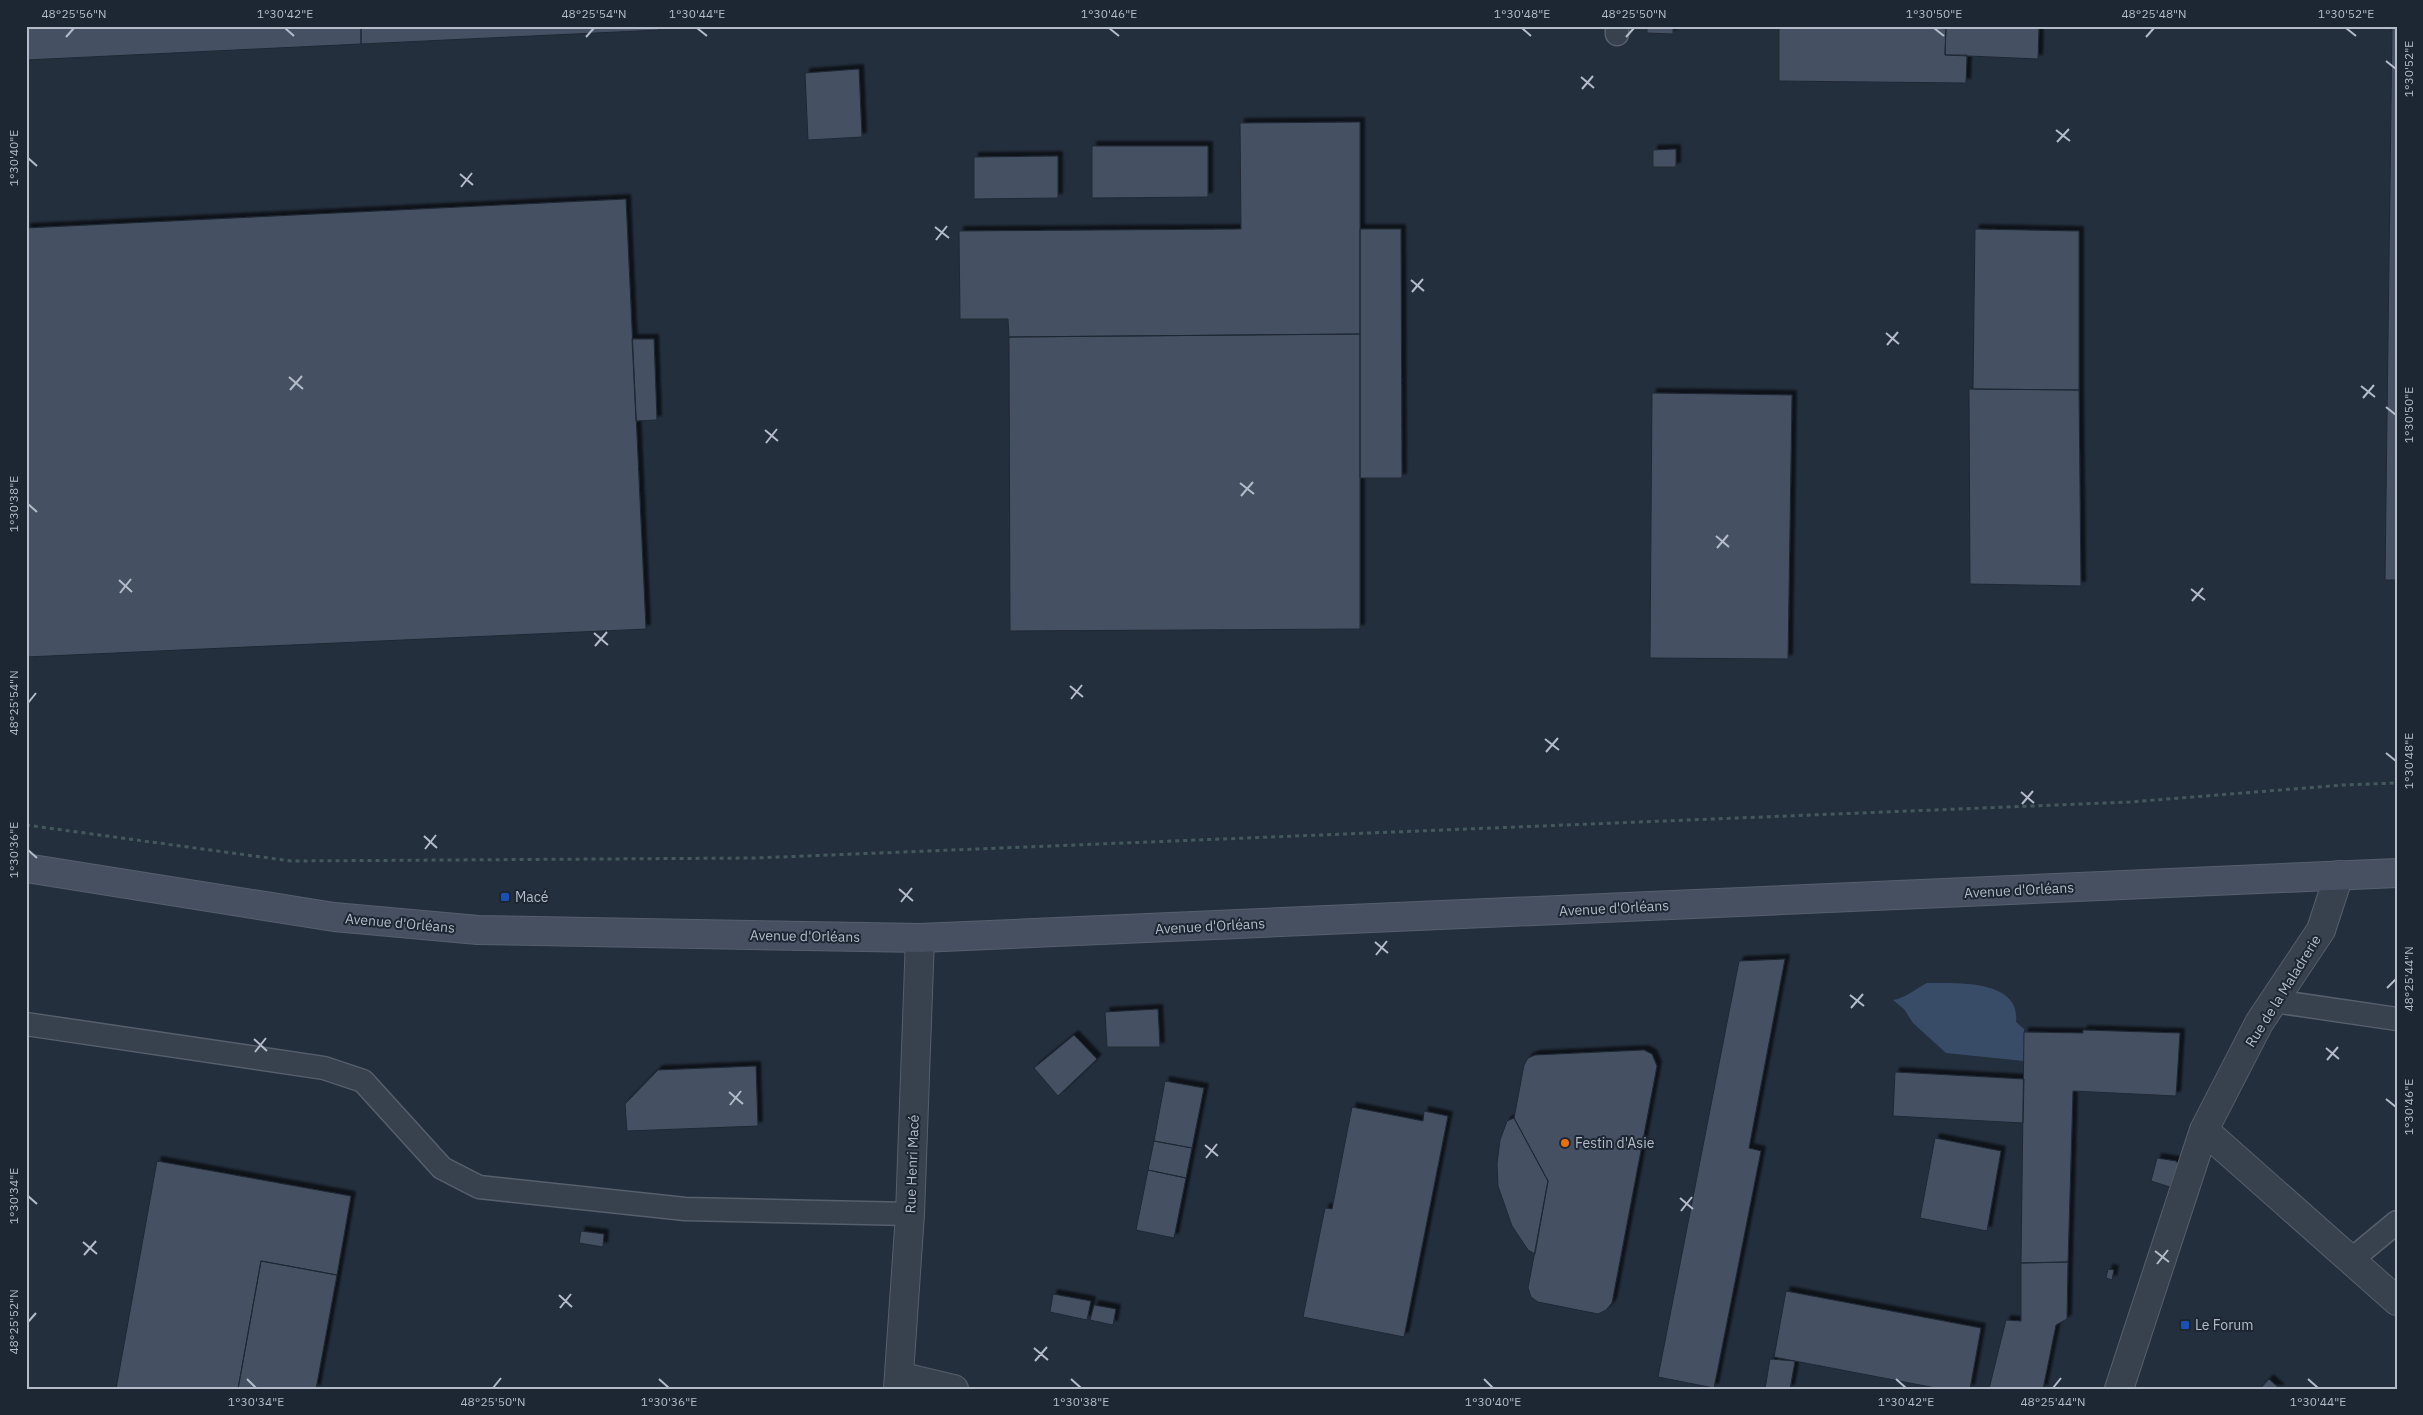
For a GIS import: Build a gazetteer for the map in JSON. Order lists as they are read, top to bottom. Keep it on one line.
{"streets":{"main road":["Avenue d'Orléans"],"street":["Rue de la Maladrerie","Rue Henri Macé"]},"crossings":[["Avenue d'Orléans","Rue de la Maladrerie"],["Avenue d'Orléans","Rue Henri Macé"]],"places":{"transit":["Macé","Le Forum"],"other":["Festin d'Asie"]},"coordinates":["48°25'56\"N","1°30'42\"E","48°25'54\"N","1°30'44\"E","1°30'46\"E","1°30'48\"E","48°25'50\"N","1°30'50\"E","48°25'48\"N","1°30'52\"E","1°30'40\"E","1°30'38\"E","1°30'36\"E","48°25'44\"N","1°30'34\"E","48°25'52\"N"]}
